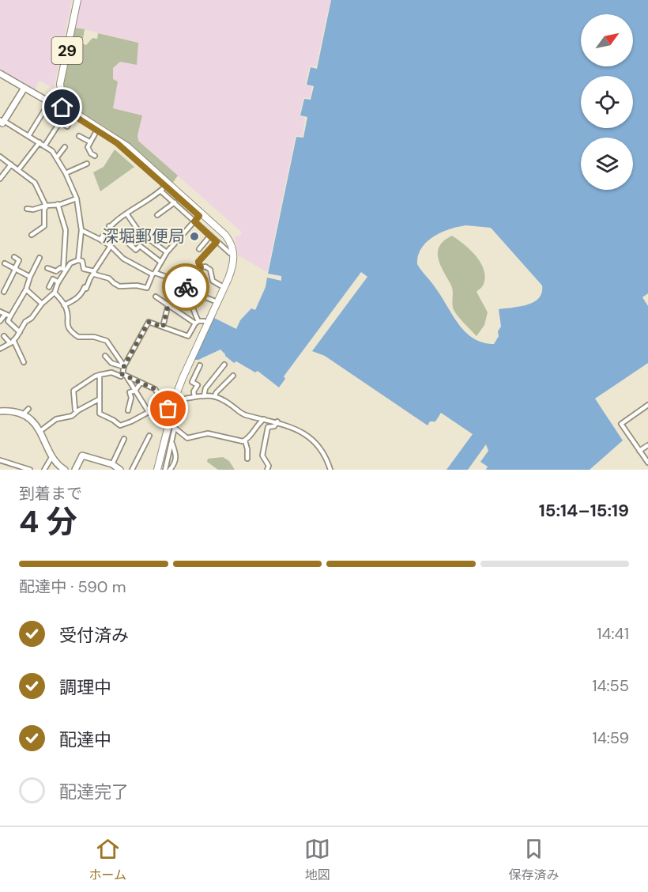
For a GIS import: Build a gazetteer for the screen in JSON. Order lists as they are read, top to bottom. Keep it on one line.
{"streets":{"main road":["29"]},"places":["深堀郵便局"],"north":"top right","page":{"heading":["4 分","到着まで","15:14–15:19"],"bar":"配達中 · 590 m","list":[["受付済み","14:41"],["調理中","14:55"],["配達中","14:59"],"配達完了"],"tabs":["ホーム","地図","保存済み"]}}
